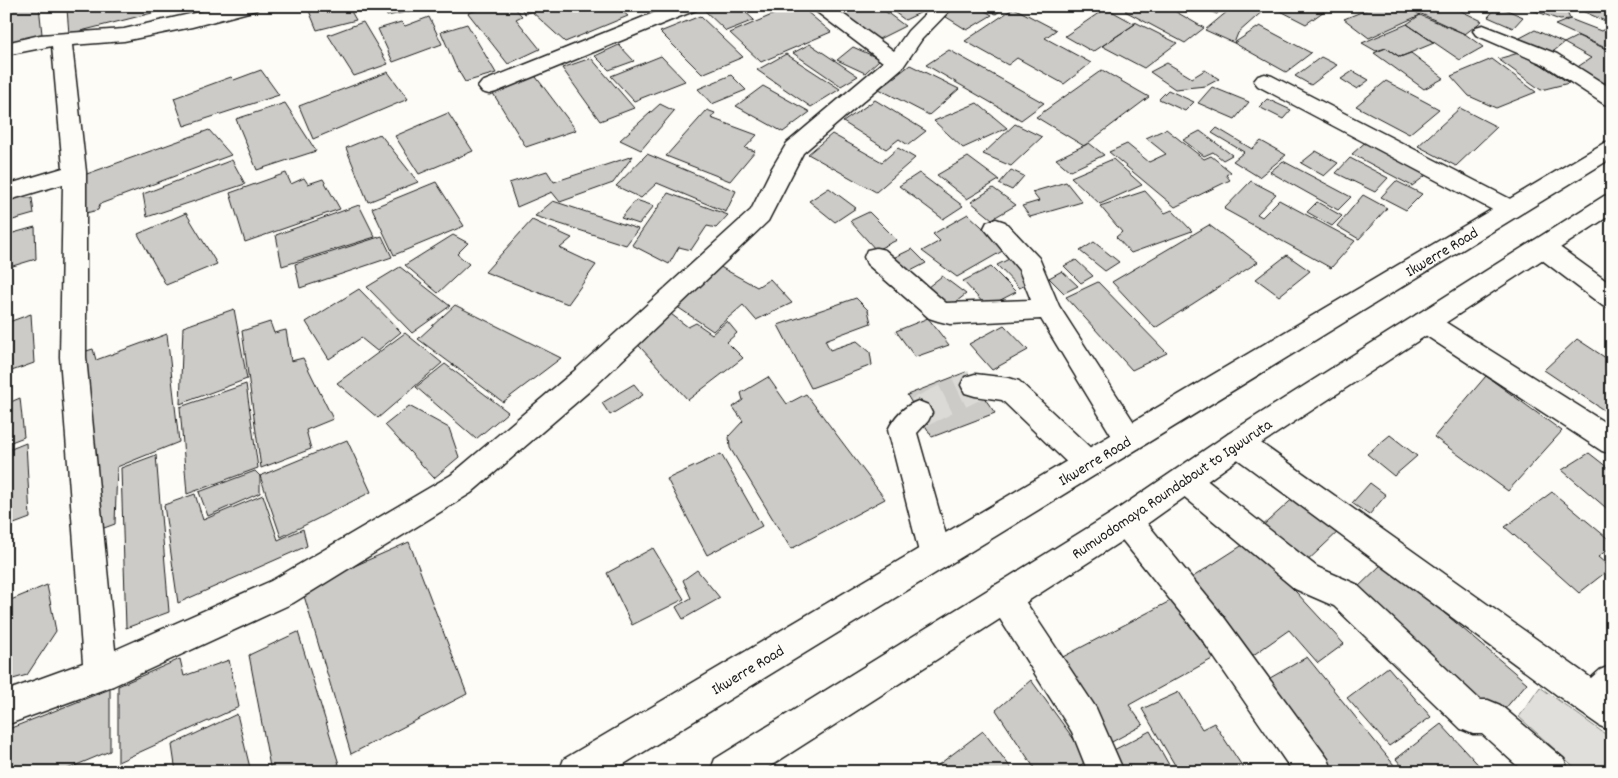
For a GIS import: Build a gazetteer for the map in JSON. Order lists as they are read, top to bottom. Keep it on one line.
{"streets":{"street":["Ikwerre Road","Rumuodomaya Roundabout to Igwuruta"]}}
